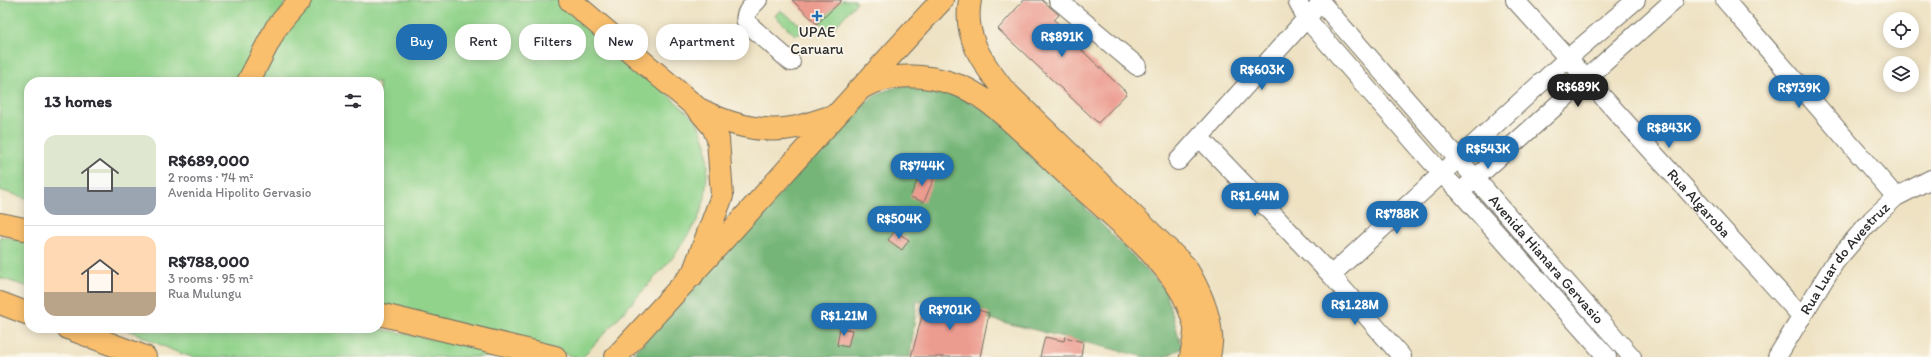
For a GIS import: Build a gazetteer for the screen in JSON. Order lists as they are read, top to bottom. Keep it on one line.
{"streets":{"street":["Rua Algaroba","Avenida Hianara Gervasio","Rua Luar do Avestruz"]},"crossings":[["Rua Algaroba","Rua Luar do Avestruz"]],"places":{"health":["UPAE Caruaru"]},"page":{"price":["R$891K","R$603K","R$689K","R$739K","R$843K","R$543K","R$744K","R$1.64M","R$788K","R$504K","R$1.28M","R$701K","R$1.21M"],"chip":["Buy","Rent","Filters","New","Apartment"],"heading":"13 homes","list":[{"name":"R$689,000","note":"2 rooms · 74 m² · Avenida Hipolito Gervasio"},{"name":"R$788,000","note":"3 rooms · 95 m² · Rua Mulungu"}]}}
